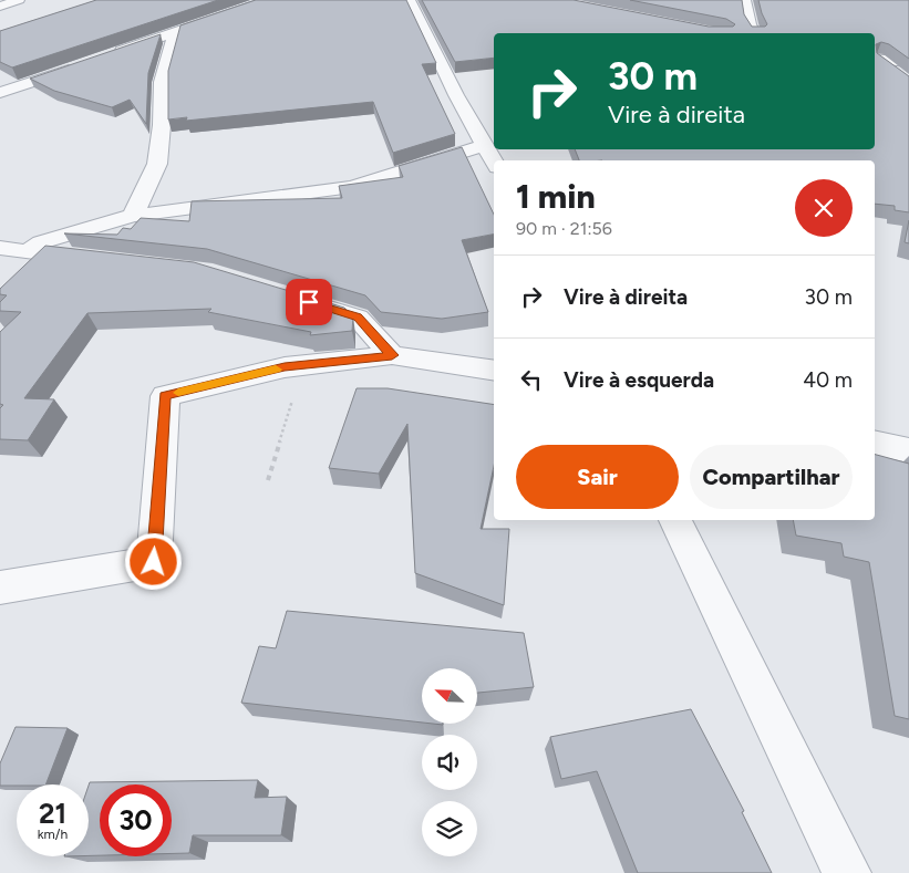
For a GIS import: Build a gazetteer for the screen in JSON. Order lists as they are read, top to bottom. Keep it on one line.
{"north":"top left","page":{"turn":["30 m","Vire à direita"],"heading":["1 min","90 m · 21:56"],"list":[{"name":"Vire à direita","value":"30 m"},{"name":"Vire à esquerda","value":"40 m"}],"buttons":["Sair","Compartilhar"],"speed":"21 km/h","limit":"30"}}
